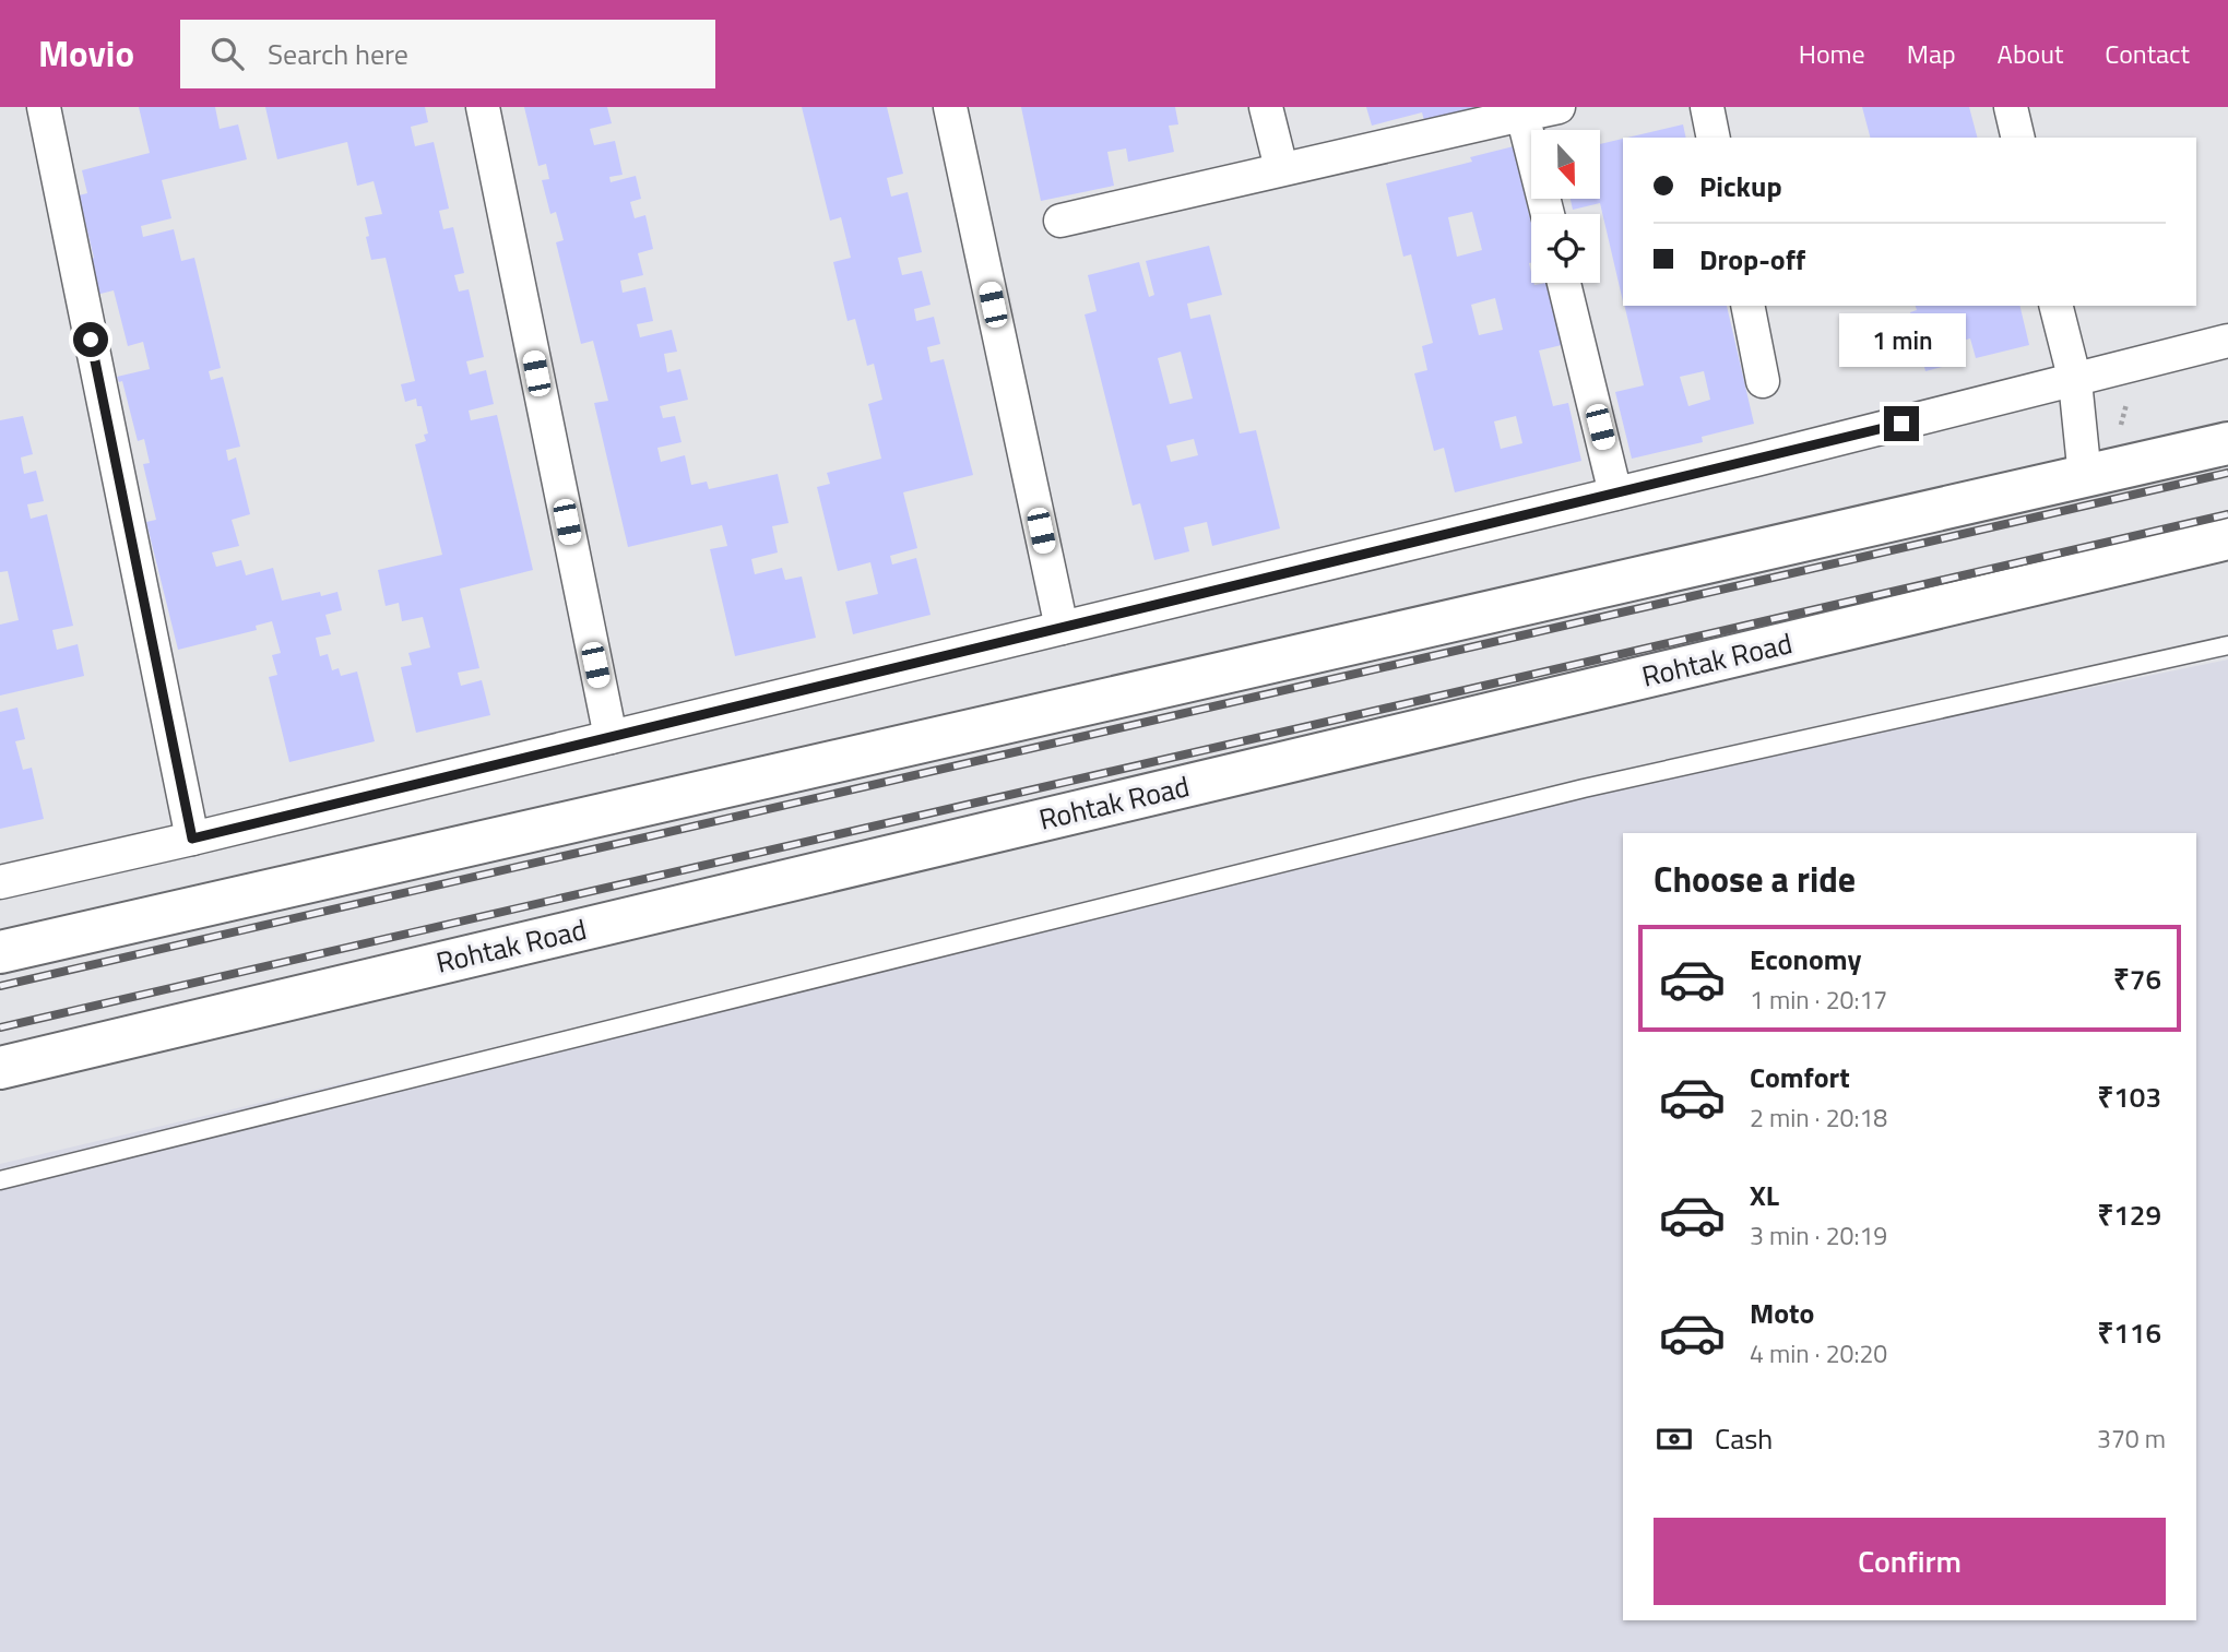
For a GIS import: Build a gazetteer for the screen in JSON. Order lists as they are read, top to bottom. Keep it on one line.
{"streets":{"main road":["Rohtak Road"]},"north":"bottom","page":{"header":"Movio","search":"Search here","nav":["Home","Map","About","Contact"],"banner":["Pickup","Drop-off"],"bubble":"1 min","heading":"Choose a ride","list":[{"name":"Economy","note":"1 min · 20:17","value":"₹76"},{"name":"Comfort","note":"2 min · 20:18","value":"₹103"},{"name":"XL","note":"3 min · 20:19","value":"₹129"},{"name":"Moto","note":"4 min · 20:20","value":"₹116"}],"pay":["Cash","370 m"],"buttons":"Confirm"}}
